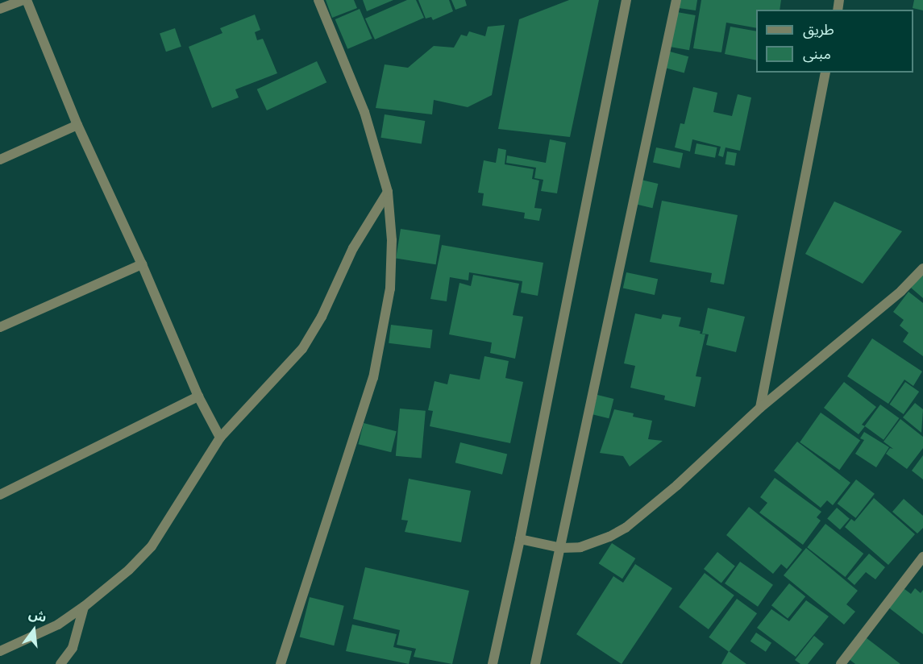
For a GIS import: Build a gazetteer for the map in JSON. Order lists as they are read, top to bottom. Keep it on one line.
{"legend":["طريق","مبنى"],"north":"top"}
